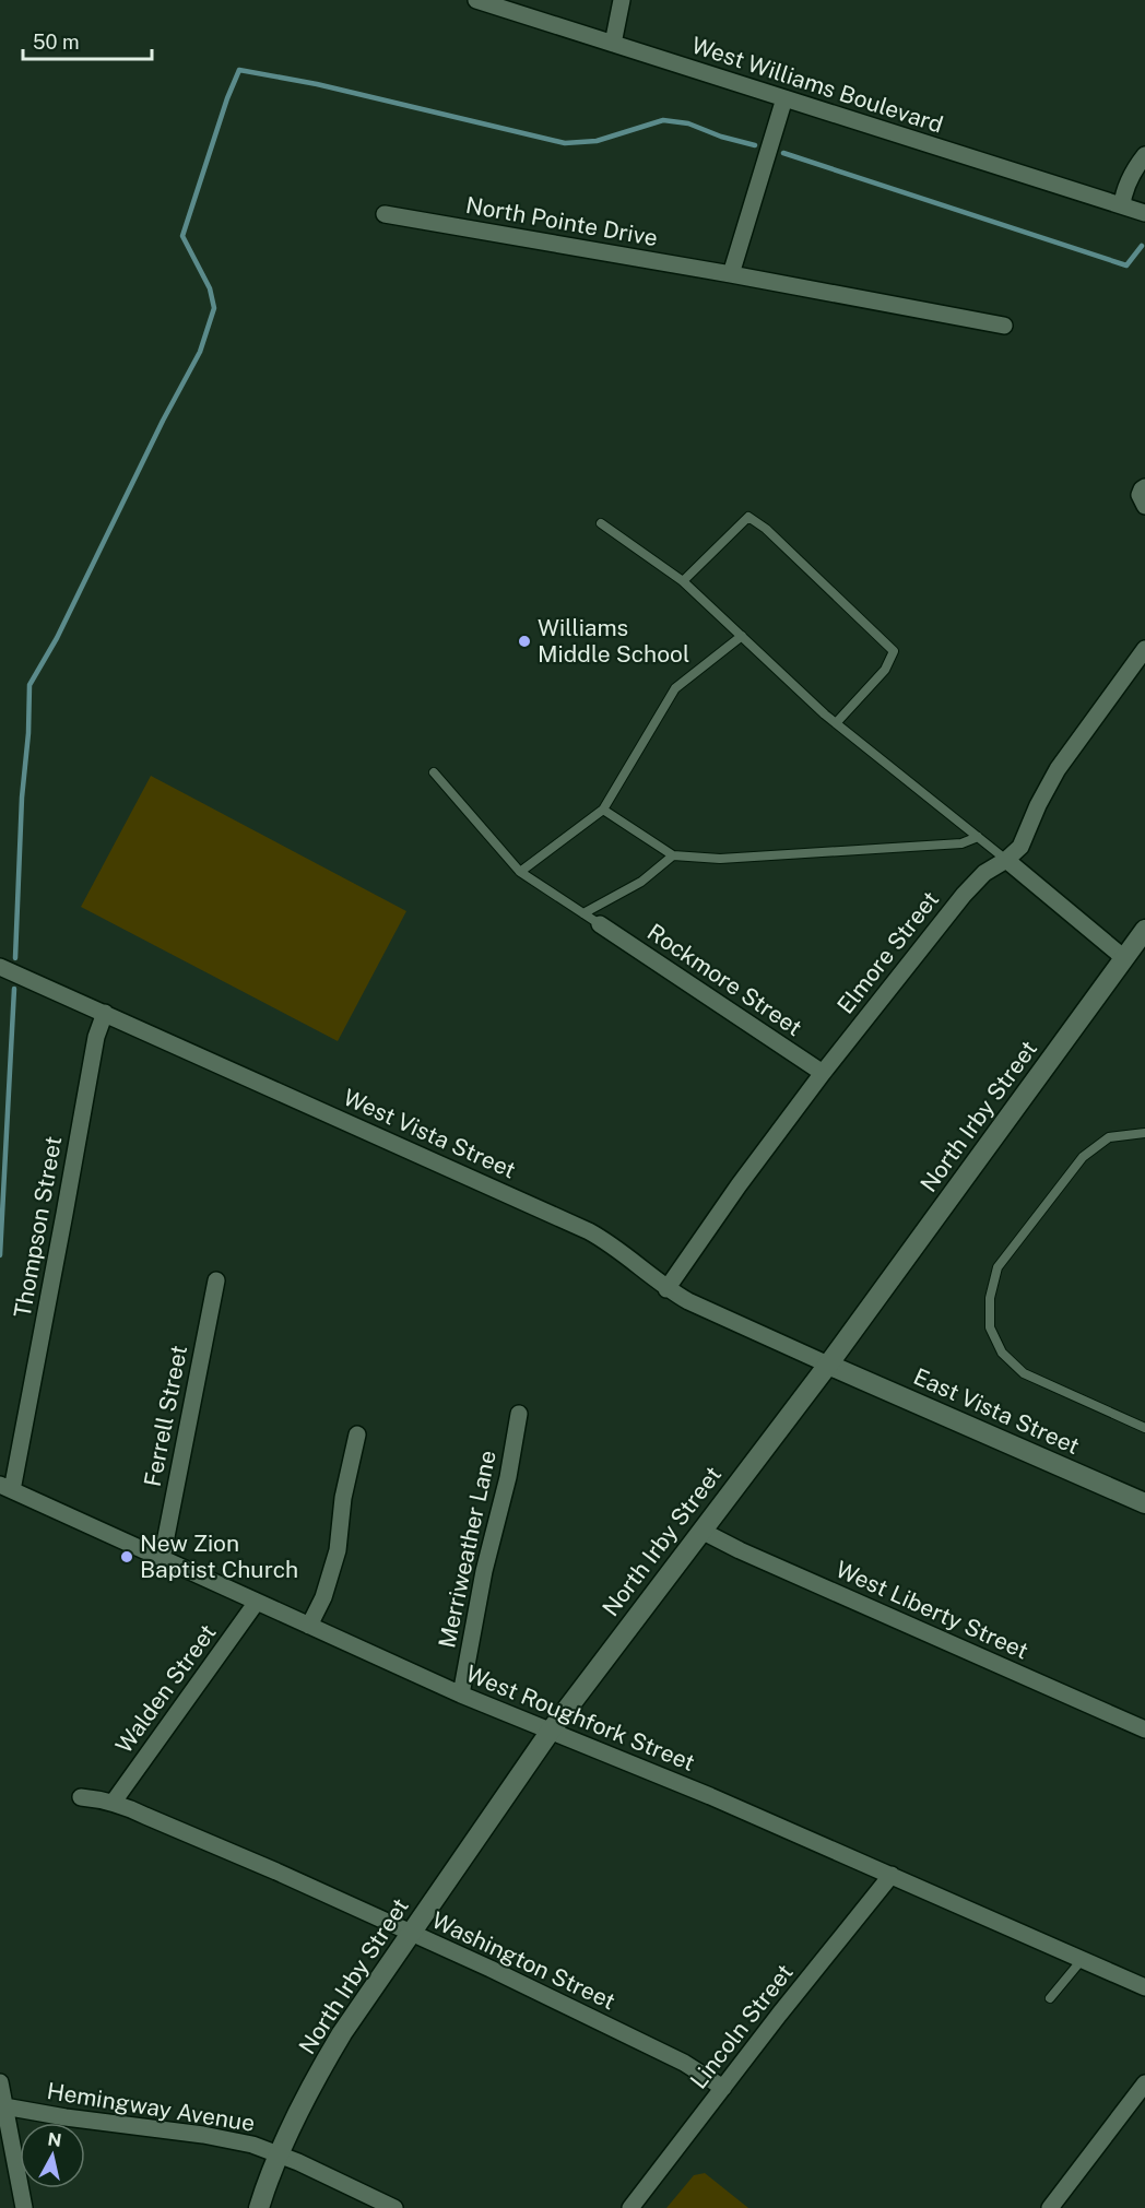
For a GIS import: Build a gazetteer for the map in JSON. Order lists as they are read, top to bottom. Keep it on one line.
{"streets":{"main road":["North Irby Street","East Vista Street"],"street":["West Williams Boulevard","North Pointe Drive","Elmore Street","Rockmore Street","West Vista Street","Thompson Street","Ferrell Street","Merriweather Lane","West Liberty Street","Walden Street","West Roughfork Street","Washington Street","Lincoln Street","Hemingway Avenue"]},"crossings":[["Elmore Street","Rockmore Street"],["Elmore Street","West Vista Street"],["North Irby Street","West Vista Street"],["North Irby Street","East Vista Street"],["North Irby Street","West Liberty Street"],["North Irby Street","West Roughfork Street"],["North Irby Street","Washington Street"],["North Irby Street","Hemingway Avenue"],["West Vista Street","Thompson Street"],["West Vista Street","East Vista Street"],["Thompson Street","West Roughfork Street"],["Ferrell Street","West Roughfork Street"],["Merriweather Lane","West Roughfork Street"],["Walden Street","West Roughfork Street"],["Walden Street","Washington Street"],["West Roughfork Street","Lincoln Street"],["Washington Street","Lincoln Street"]],"places":["Williams Middle School","New Zion Baptist Church"],"scale_bar":"50 m","north":"top"}
